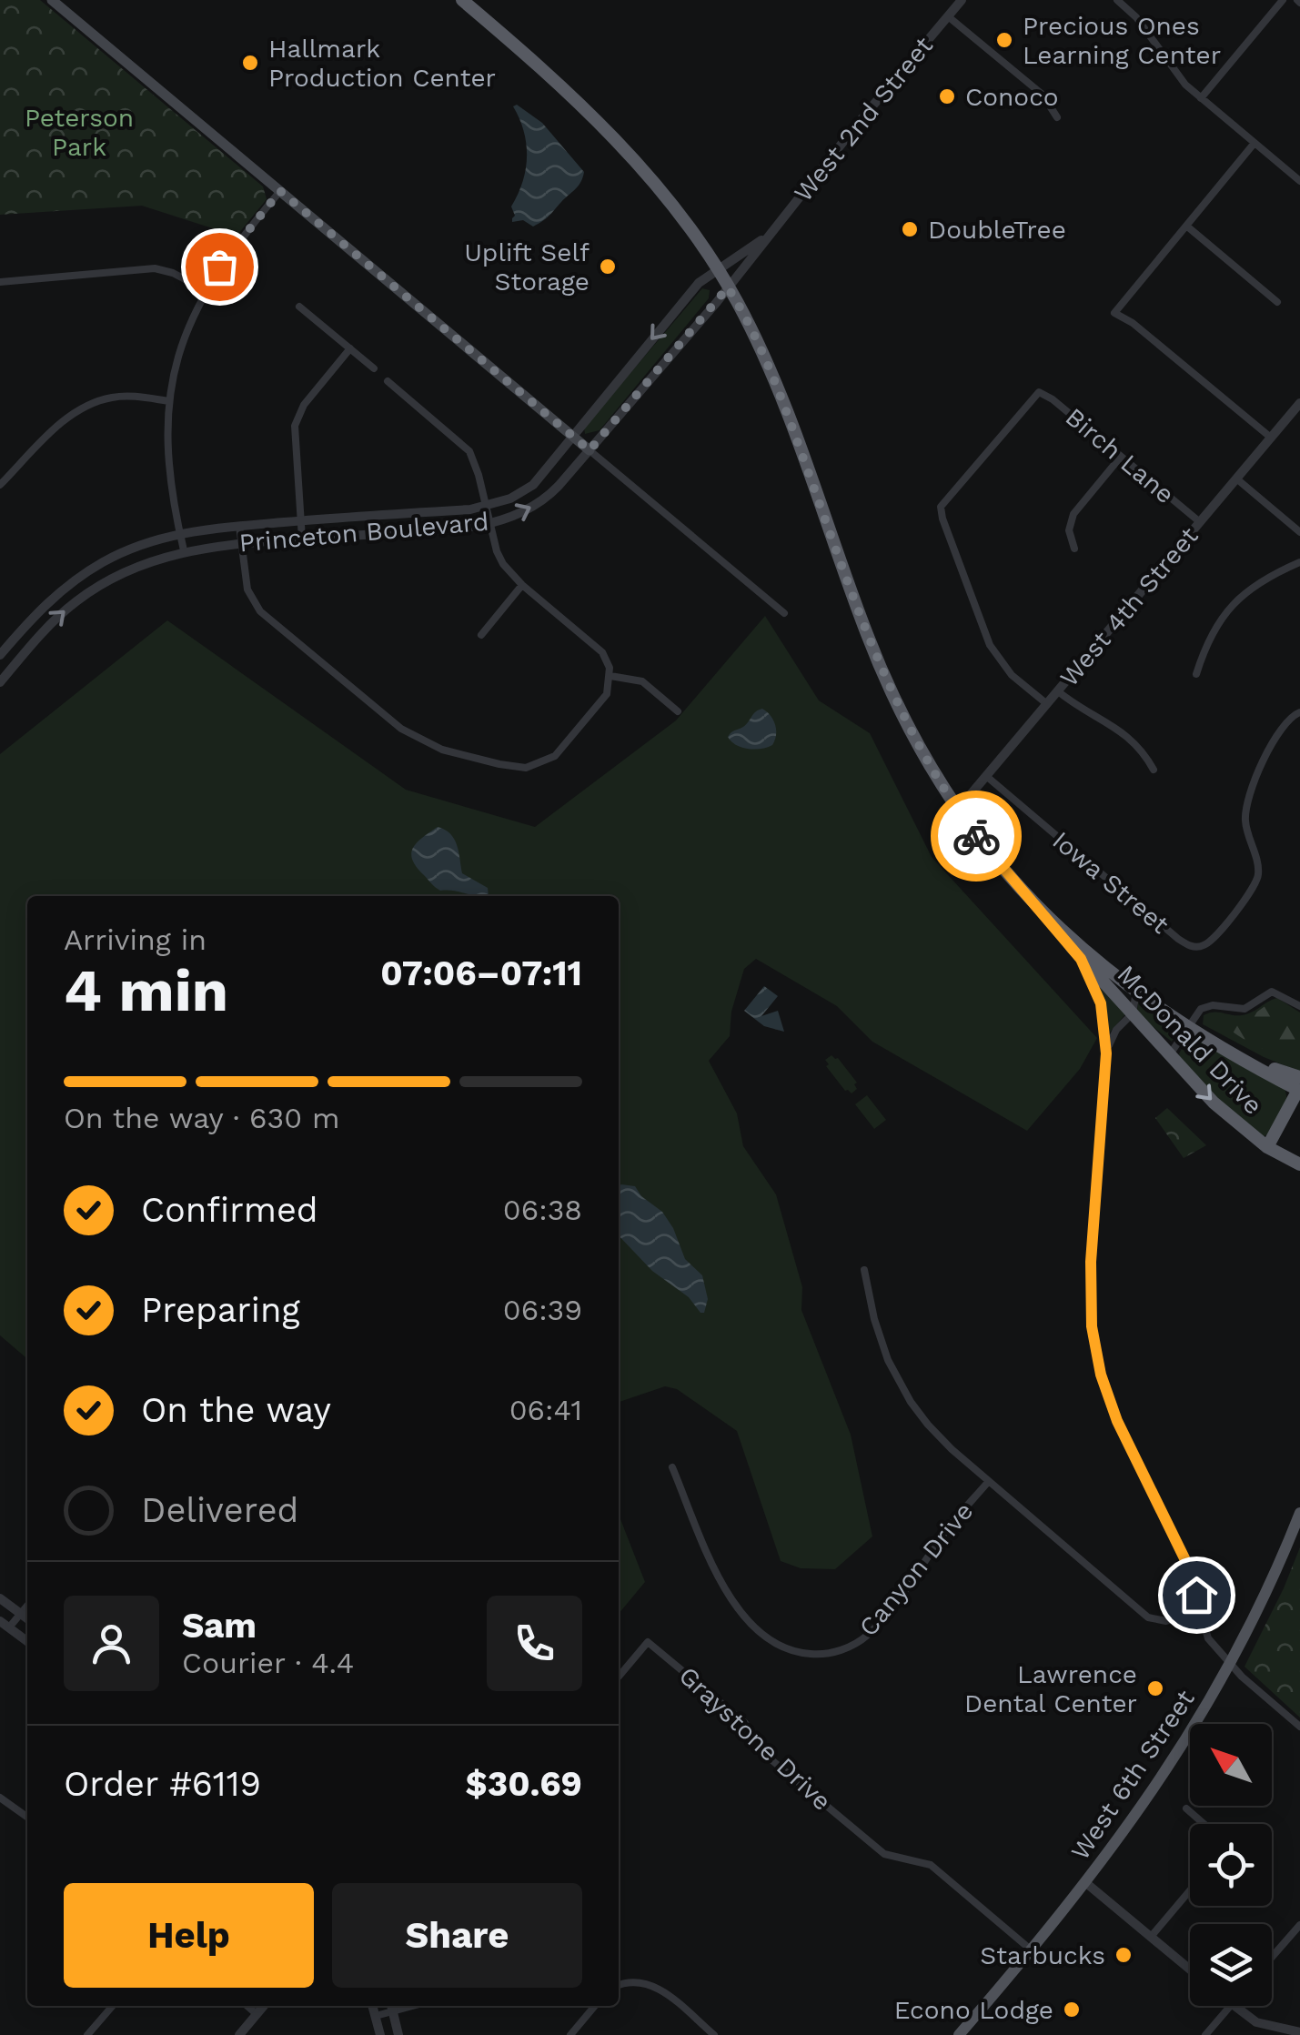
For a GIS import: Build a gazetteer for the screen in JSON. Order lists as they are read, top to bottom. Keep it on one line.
{"streets":{"highway":["McDonald Drive"],"main road":["West 6th Street"],"street":["West 2nd Street","Birch Lane","Princeton Boulevard","West 4th Street","Iowa Street","Canyon Drive","Graystone Drive"]},"crossings":[["West 2nd Street","Princeton Boulevard"],["West 2nd Street","McDonald Drive"],["Birch Lane","West 4th Street"],["Princeton Boulevard","McDonald Drive"],["West 4th Street","Iowa Street"],["West 4th Street","McDonald Drive"],["Graystone Drive","West 6th Street"]],"parks":["Peterson Park"],"places":["Precious Ones Learning Center","Hallmark Production Center","Conoco","DoubleTree","Uplift Self Storage","Lawrence Dental Center","Starbucks","Econo Lodge"],"north":"top left","page":{"heading":["4 min","Arriving in","07:06–07:11"],"panel":["Sam","Courier · 4.4","Order #6119","$30.69"],"bar":"On the way · 630 m","list":[["Confirmed","06:38"],["Preparing","06:39"],["On the way","06:41"],"Delivered"],"buttons":["Help","Share"]}}
